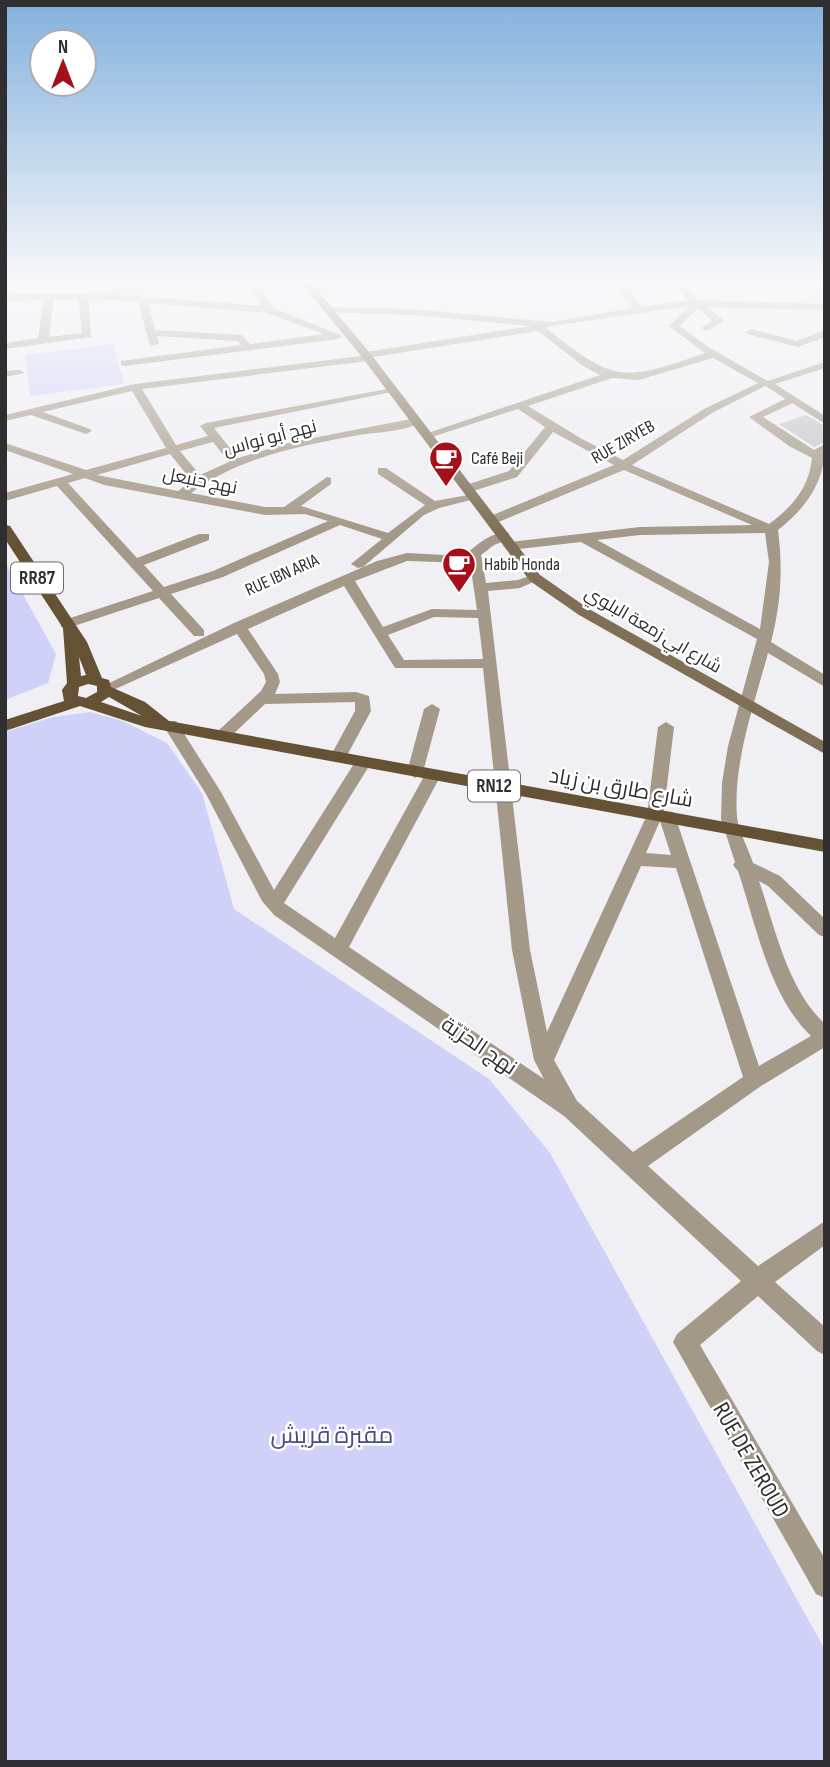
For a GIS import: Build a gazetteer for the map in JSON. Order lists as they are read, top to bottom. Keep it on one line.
{"streets":{"main road":["RR87","شارع ابي زمعة البلوي","RN12","شارع طارق بن زياد"],"street":["نهج أبو نواس","RUE ZIRYEB","نهج حنبعل","RUE IBN ARIA","نهج الحرّيّة","RUE DE ZEROUD"]},"crossings":[["نهج أبو نواس","نهج حنبعل"],["نهج أبو نواس","شارع ابي زمعة البلوي"],["RUE ZIRYEB","شارع ابي زمعة البلوي"],["نهج حنبعل","RUE IBN ARIA"],["RUE IBN ARIA","RR87"],["RUE IBN ARIA","شارع ابي زمعة البلوي"],["RUE IBN ARIA","شارع طارق بن زياد"],["RR87","شارع طارق بن زياد"],["شارع طارق بن زياد","نهج الحرّيّة"],["نهج الحرّيّة","RUE DE ZEROUD"]],"parks":["مقبرة قريش"],"places":{"cafe":["Café Beji","Habib Honda"]},"north":"top"}
